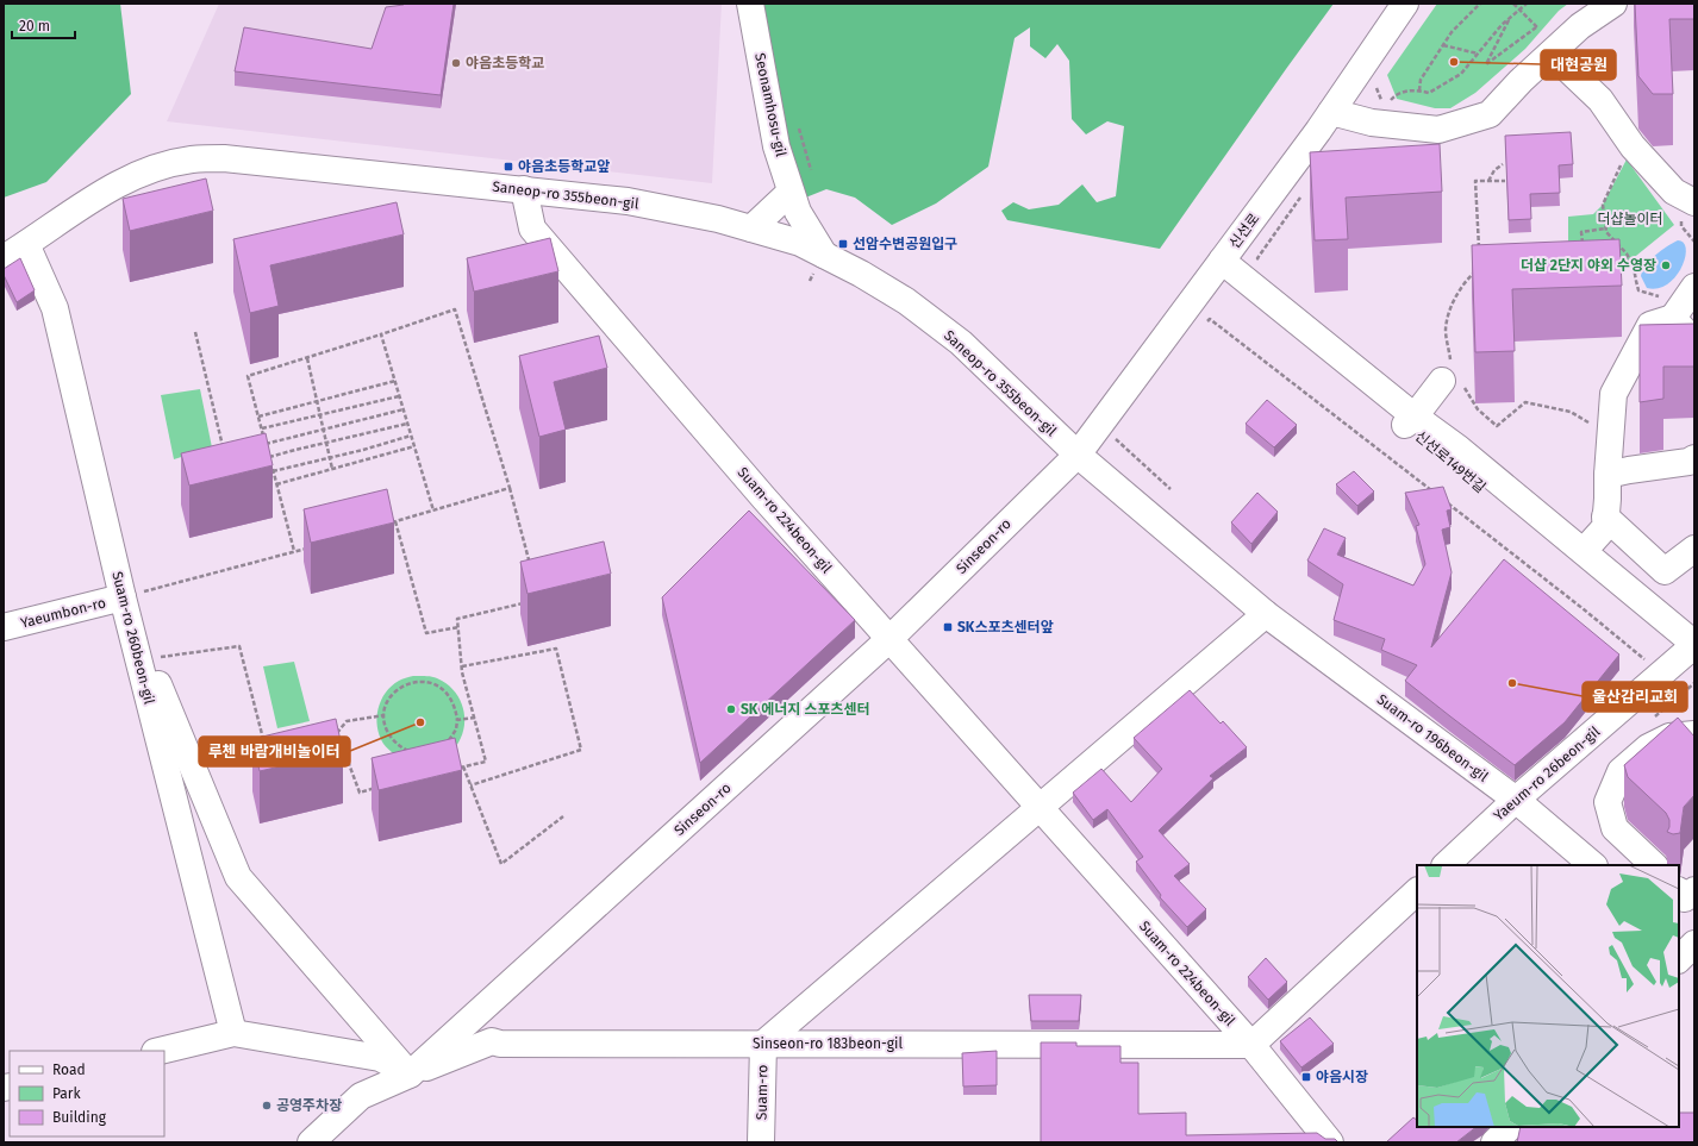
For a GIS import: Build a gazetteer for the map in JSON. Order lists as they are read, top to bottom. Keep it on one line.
{"streets":{"street":["Seonamhosu-gil","Saneop-ro 355beon-gil","신선로","신선로149번길","Suam-ro 224beon-gil","Sinseon-ro","Yaeumbon-ro","Suam-ro 260beon-gil","Suam-ro 196beon-gil","Yaeum-ro 26beon-gil","Sinseon-ro 183beon-gil","Suam-ro"]},"crossings":[["Seonamhosu-gil","Saneop-ro 355beon-gil"],["Saneop-ro 355beon-gil","신선로"],["Saneop-ro 355beon-gil","Sinseon-ro"],["Saneop-ro 355beon-gil","Suam-ro 260beon-gil"],["Saneop-ro 355beon-gil","Suam-ro 196beon-gil"],["신선로","신선로149번길"],["신선로","Sinseon-ro"],["신선로","Suam-ro 196beon-gil"],["신선로149번길","Yaeum-ro 26beon-gil"],["Suam-ro 224beon-gil","Sinseon-ro"],["Suam-ro 224beon-gil","Sinseon-ro 183beon-gil"],["Sinseon-ro","Suam-ro 196beon-gil"],["Sinseon-ro","Sinseon-ro 183beon-gil"],["Yaeumbon-ro","Suam-ro 260beon-gil"],["Suam-ro 196beon-gil","Yaeum-ro 26beon-gil"],["Sinseon-ro 183beon-gil","Suam-ro"]],"parks":["더샵놀이터"],"places":{"other":["대현공원","야음초등학교","더샵 2단지 야외 수영장","울산감리교회","SK 에너지 스포츠센터","루첸 바람개비놀이터","공영주차장"],"transit":["야음초등학교앞","선암수변공원입구","SK스포츠센터앞","야음시장"]},"legend":["Road","Park","Building"],"scale_bar":"20 m"}
